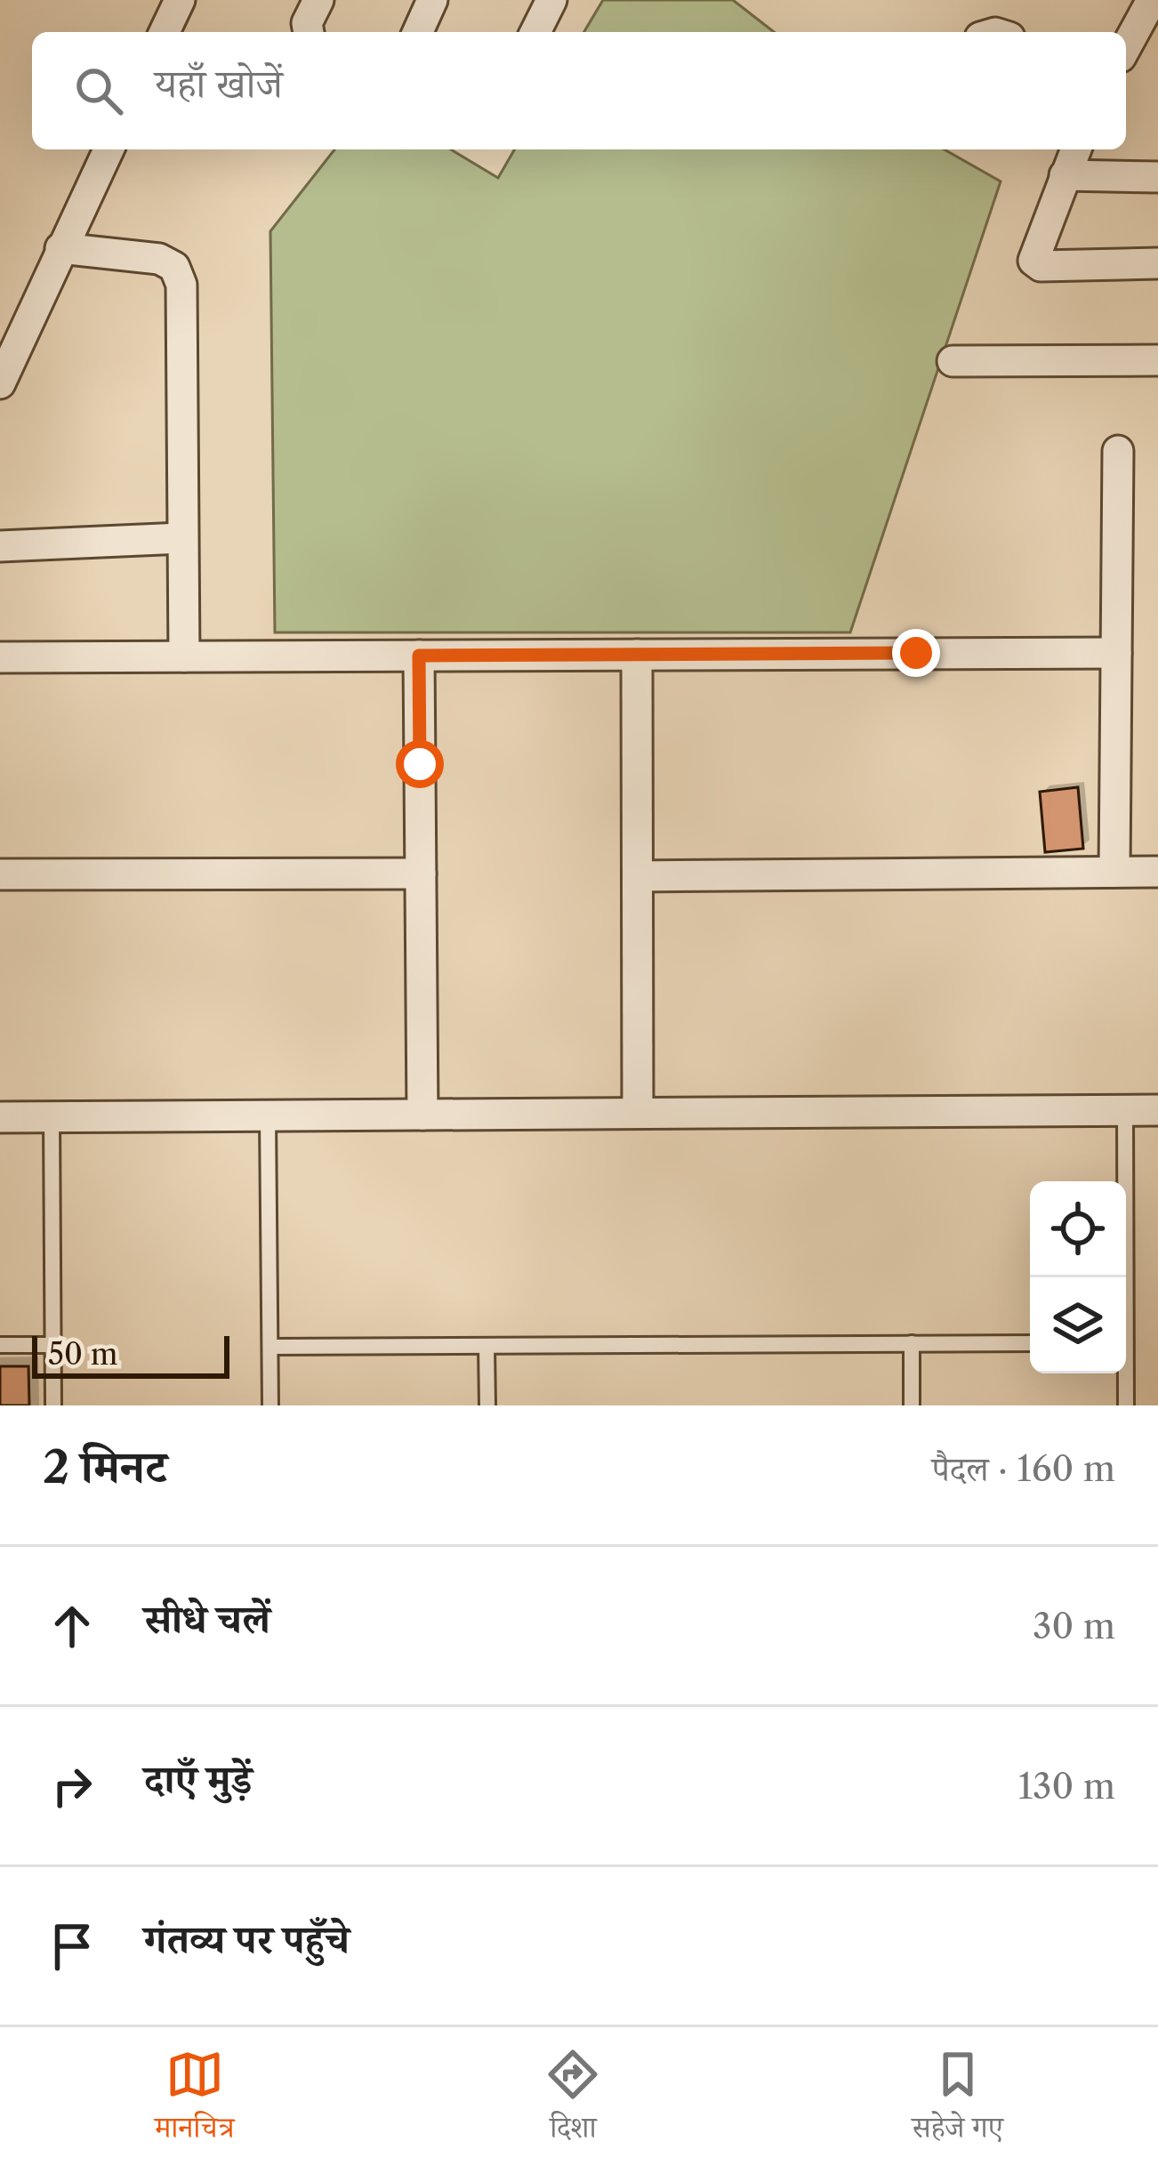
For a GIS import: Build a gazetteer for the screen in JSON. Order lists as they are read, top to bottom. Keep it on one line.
{"scale_bar":"50 m","page":{"search":"यहाँ खोजें","scale":"50 m","heading":["2 मिनट","पैदल · 160 m"],"list":[["सीधे चलें","30 m"],["दाएँ मुड़ें","130 m"],"गंतव्य पर पहुँचे"],"nav":["मानचित्र","दिशा","सहेजे गए"]}}
